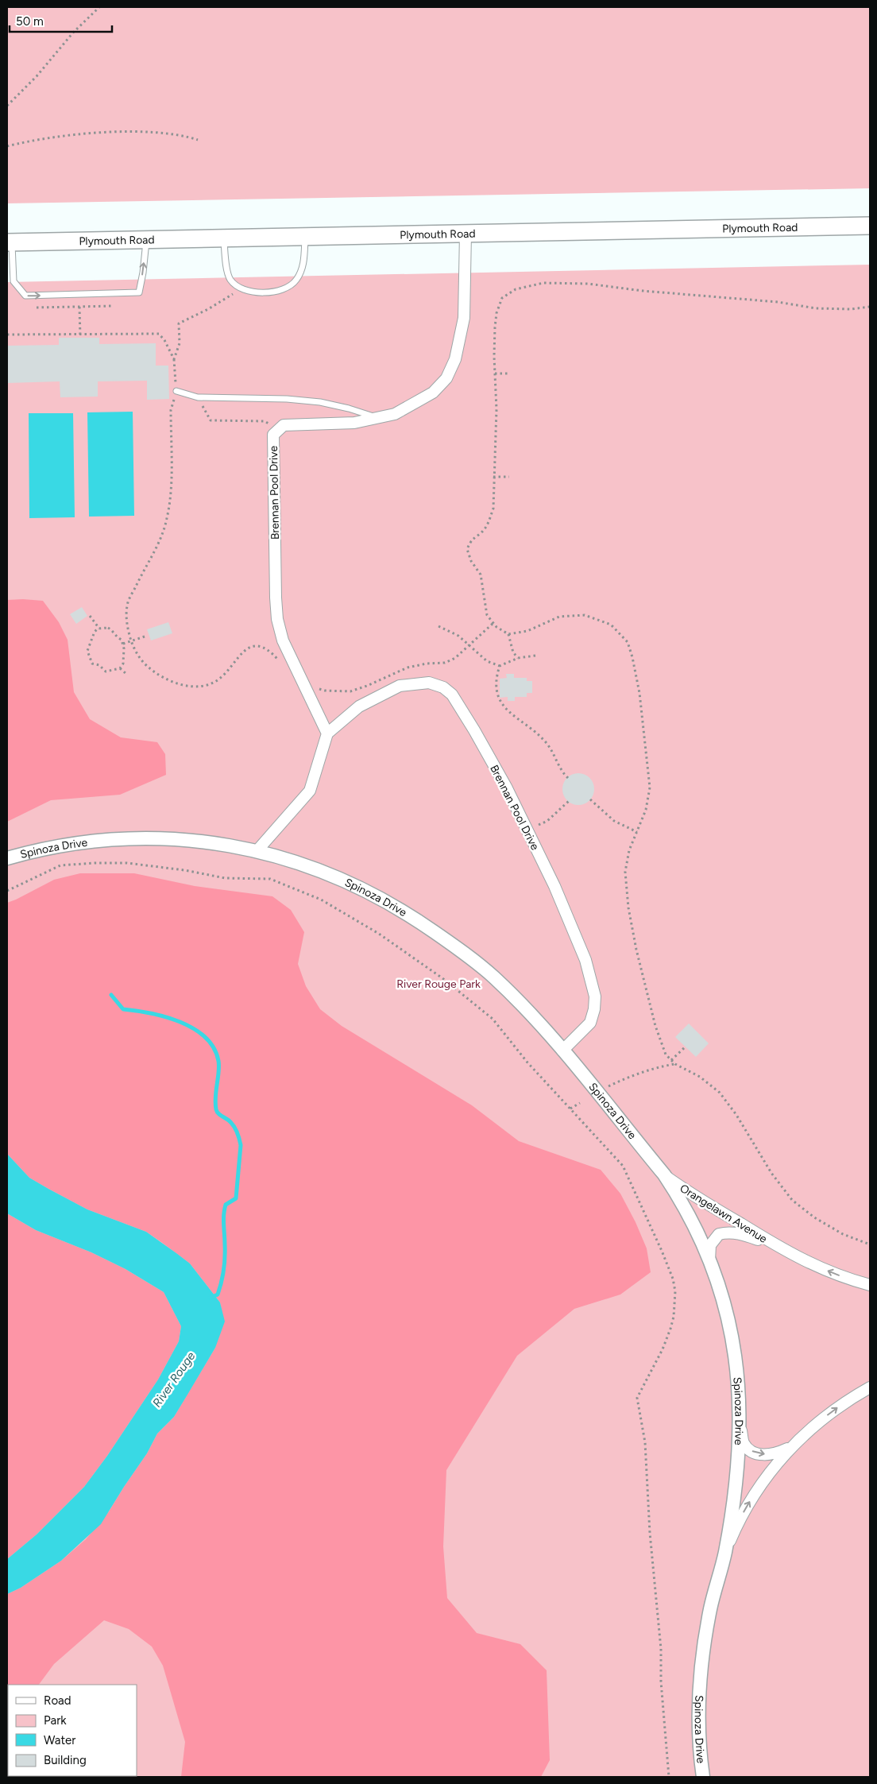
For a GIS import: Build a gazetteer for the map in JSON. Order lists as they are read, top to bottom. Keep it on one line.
{"streets":{"main road":["Plymouth Road"],"street":["Brennan Pool Drive","Spinoza Drive","Orangelawn Avenue"]},"crossings":[["Plymouth Road","Brennan Pool Drive"],["Brennan Pool Drive","Spinoza Drive"],["Spinoza Drive","Orangelawn Avenue"]],"water":["River Rouge"],"parks":["River Rouge Park"],"legend":["Road","Park","Water","Building"],"scale_bar":"50 m"}
